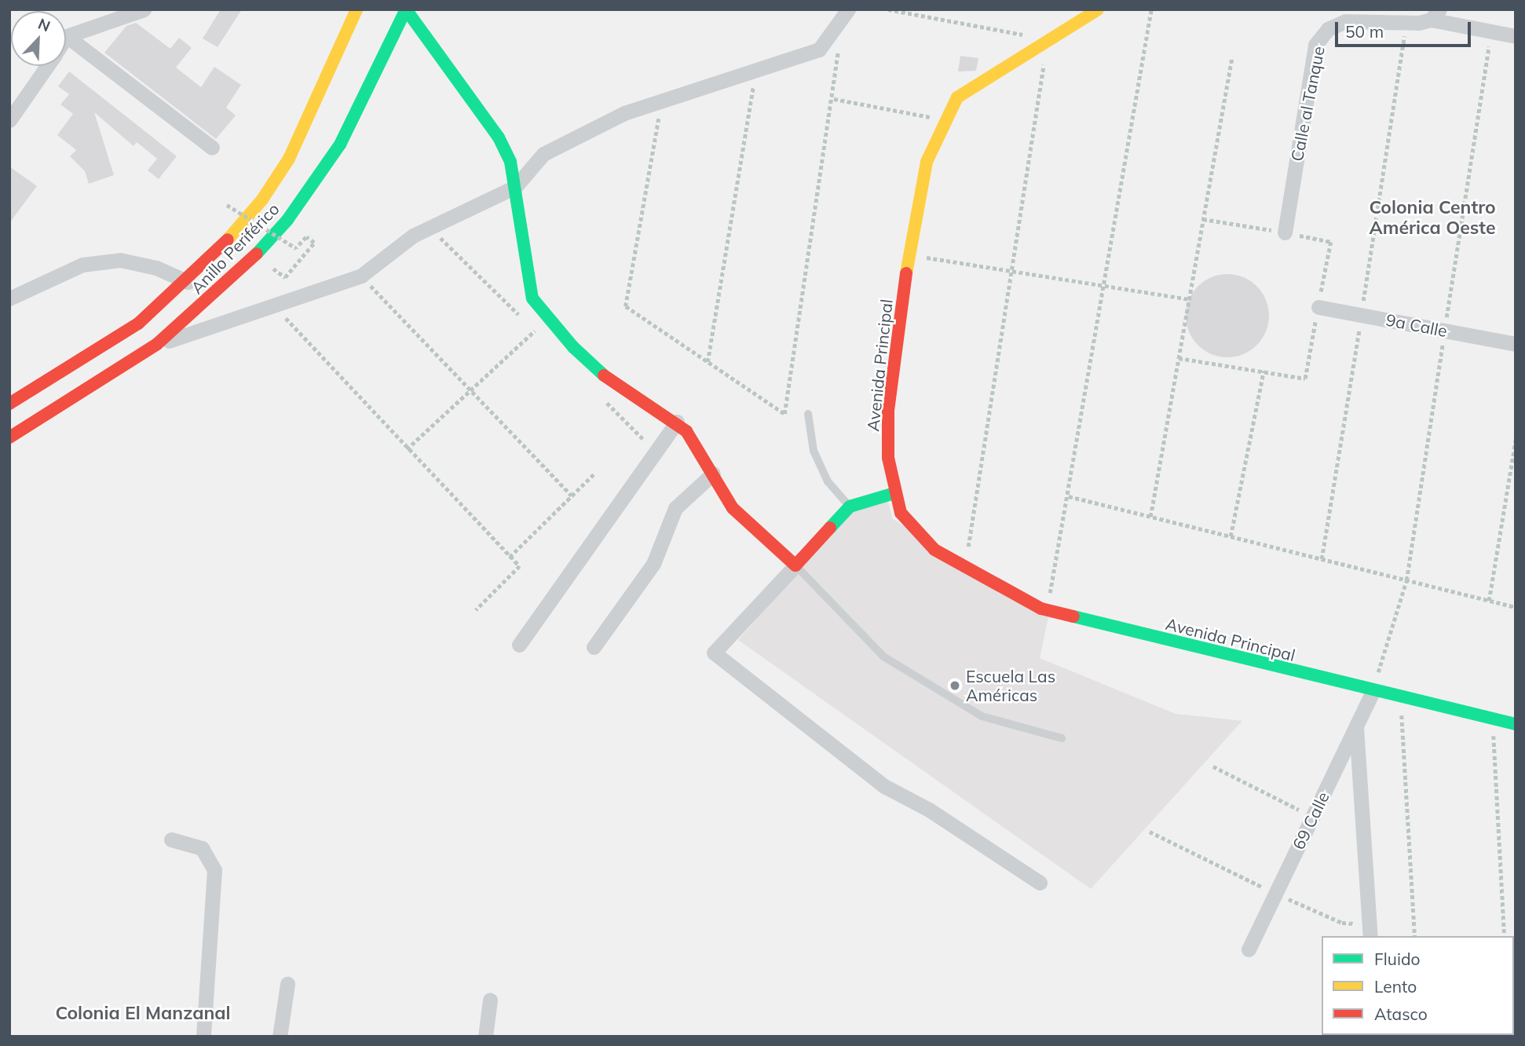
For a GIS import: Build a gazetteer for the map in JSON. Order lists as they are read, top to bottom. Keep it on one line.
{"streets":{"main road":["Anillo Periférico","Avenida Principal"],"street":["Calle al Tanque","9a Calle","69 Calle"]},"crossings":[["Avenida Principal","69 Calle"]],"districts":["Colonia Centro América Oeste","Colonia El Manzanal"],"places":["Escuela Las Américas"],"legend":["Fluido","Lento","Atasco"],"scale_bar":"50 m","north":"top right"}
